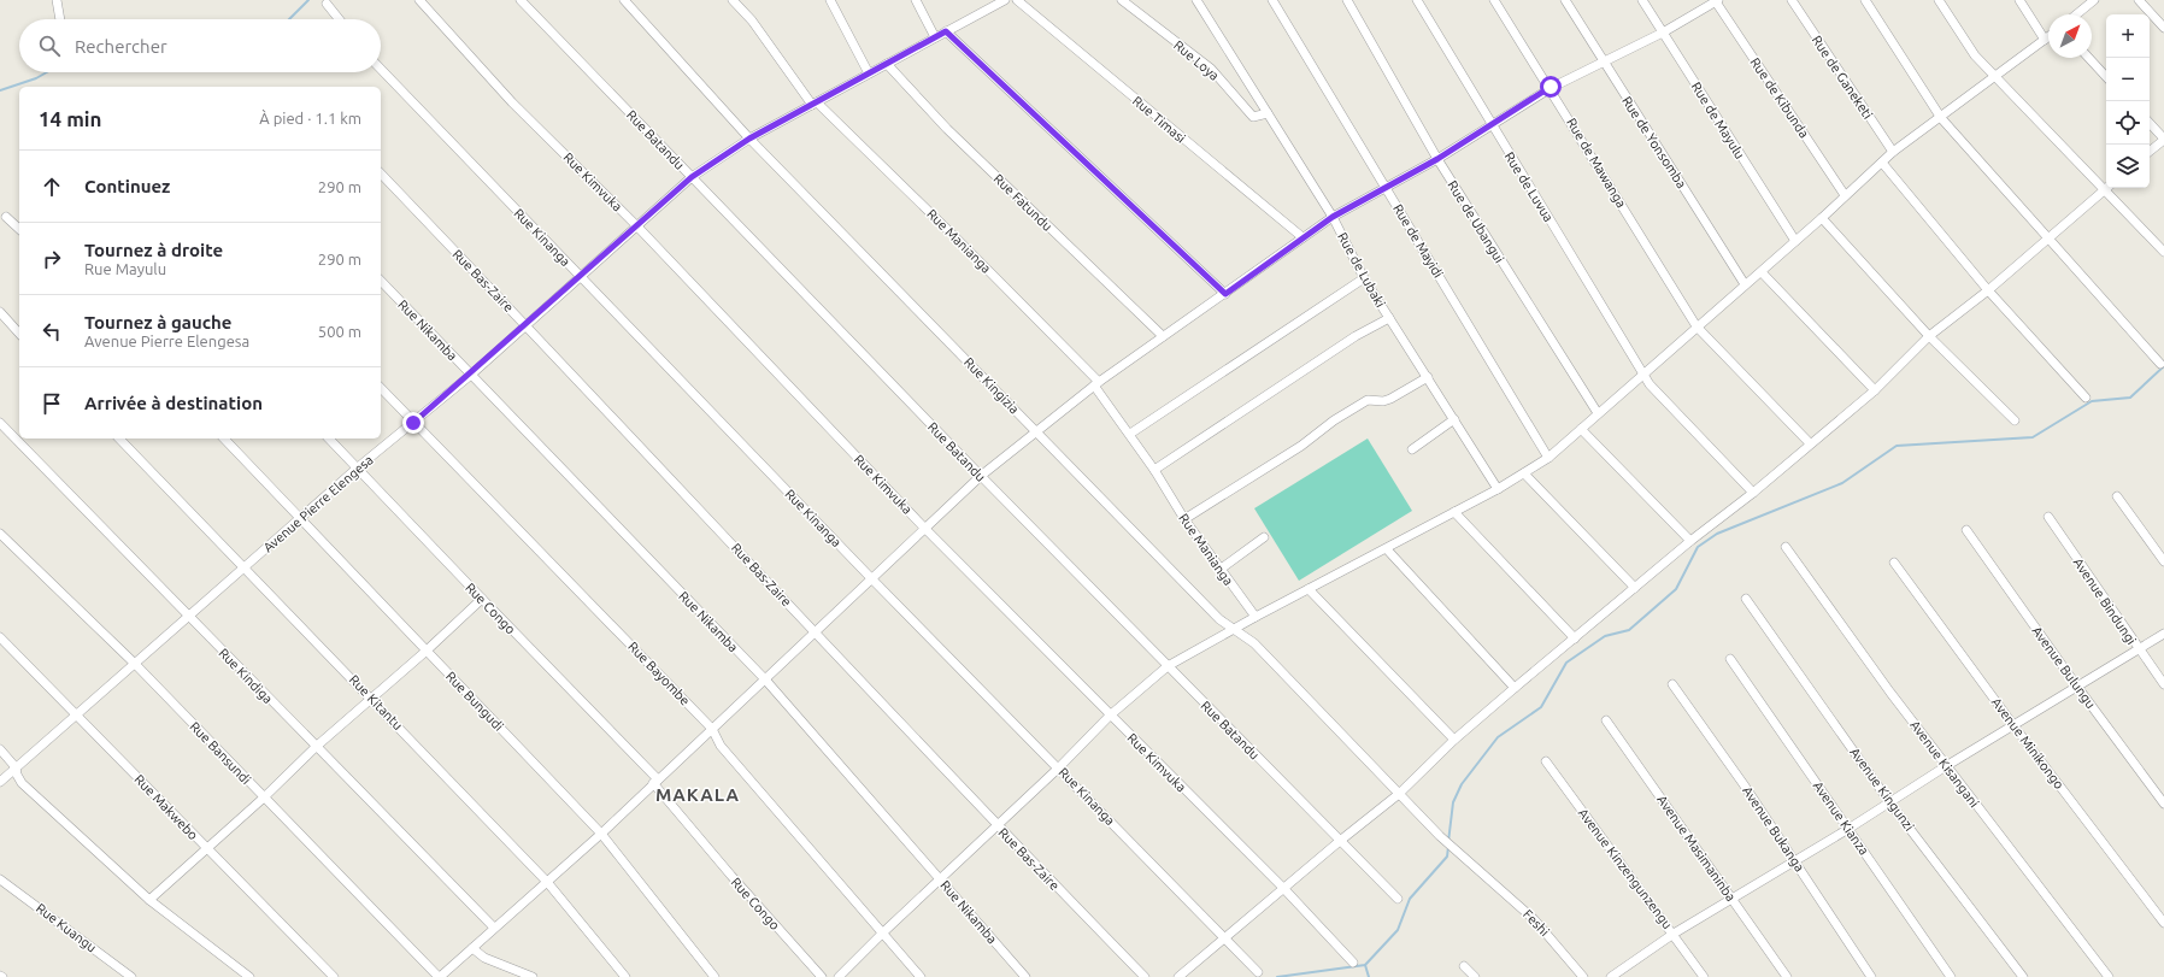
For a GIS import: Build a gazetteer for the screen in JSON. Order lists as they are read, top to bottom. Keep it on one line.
{"streets":{"street":["Rue Loya","Rue de Ganeketi","Rue de Kibunda","Rue Timasi","Rue de Mayulu","Rue Batandu","Rue de Yonsomba","Rue de Mawanga","Rue Kimvuka","Rue de Luvua","Rue Fatundu","Rue de Ubangui","Rue Kinanga","Rue Manianga","Rue de Mayidi","Rue de Lubaki","Rue Bas-Zaire","Rue Nikamba","Rue Kingizia","Avenue Pierre Elengesa","Avenue Bindungi","Rue Congo","Avenue Bulungu","Rue Bayombe","Rue Kindiga","Rue Bungudi","Rue Kitantu","Avenue Minikongo","Rue Bansundi","Avenue Kisangani","Avenue Kingunzi","Rue Makwebo","Avenue Kianza","Avenue Bukanga","Avenue Masimaninba","Avenue Kinzengunzengu","Feshi","Rue Kuangu"]},"crossings":[["Rue Loya","Rue de Lubaki"],["Rue Batandu","Avenue Pierre Elengesa"],["Rue Kimvuka","Avenue Pierre Elengesa"],["Rue Fatundu","Avenue Pierre Elengesa"],["Rue Kinanga","Avenue Pierre Elengesa"],["Rue Manianga","Avenue Pierre Elengesa"],["Rue Bas-Zaire","Avenue Pierre Elengesa"],["Rue Nikamba","Avenue Pierre Elengesa"],["Rue Kingizia","Avenue Pierre Elengesa"],["Rue Kingizia","Feshi"],["Avenue Pierre Elengesa","Rue Congo"],["Avenue Pierre Elengesa","Rue Bayombe"],["Avenue Pierre Elengesa","Rue Kindiga"],["Avenue Pierre Elengesa","Rue Bungudi"],["Avenue Pierre Elengesa","Rue Kitantu"],["Avenue Pierre Elengesa","Rue Bansundi"],["Avenue Pierre Elengesa","Rue Makwebo"]],"districts":["MAKALA"],"north":"top right","page":{"map_buttons":["+","−"],"search":"Rechercher","heading":["14 min","À pied · 1.1 km"],"list":[["Continuez","290 m"],["Tournez à droite","Rue Mayulu","290 m"],["Tournez à gauche","Avenue Pierre Elengesa","500 m"],"Arrivée à destination"]}}
